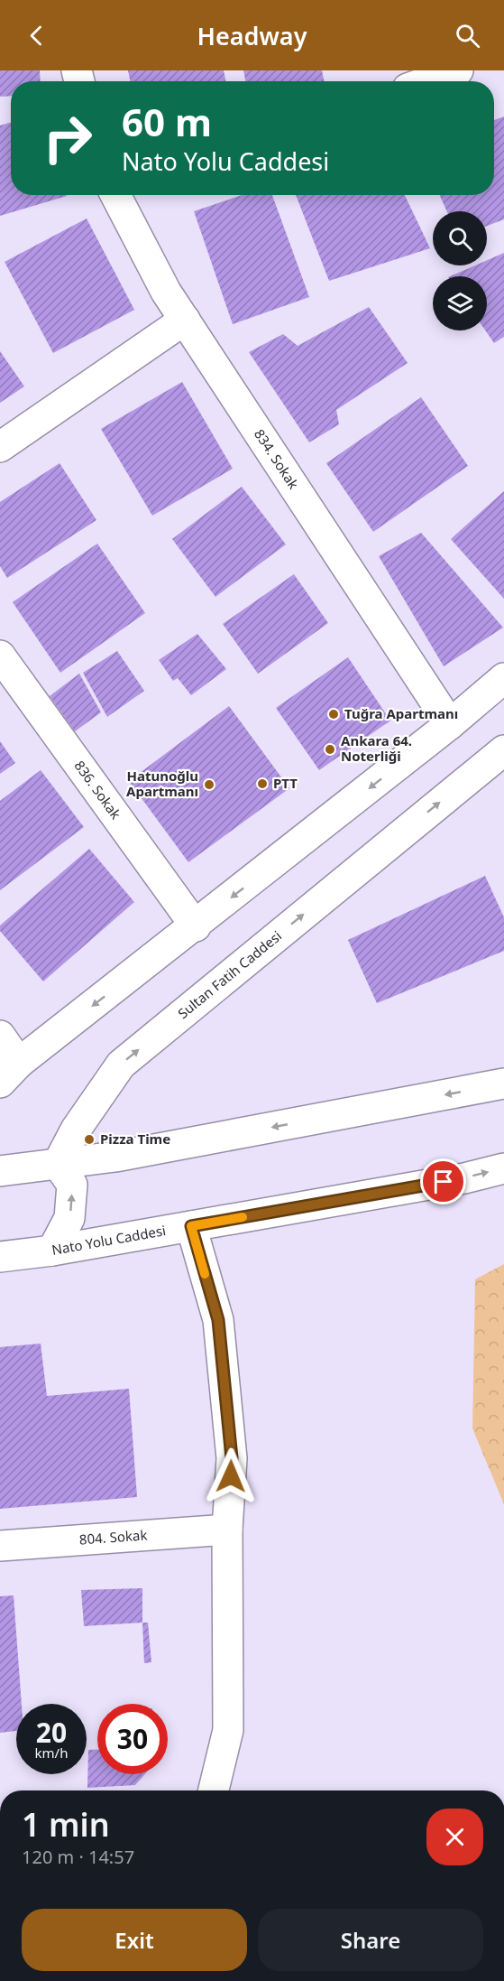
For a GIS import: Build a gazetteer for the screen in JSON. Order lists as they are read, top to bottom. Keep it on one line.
{"streets":{"main road":["834. Sokak","836. Sokak","Sultan Fatih Caddesi","Nato Yolu Caddesi","804. Sokak"]},"places":["Tuğra Apartmanı","Ankara 64. Noterliği","PTT","Hatunoğlu Apartmanı","Pizza Time"],"page":{"header":"Headway","turn":["60 m","Nato Yolu Caddesi"],"speed":"20 km/h","limit":"30","heading":["1 min","120 m · 14:57"],"buttons":["Exit","Share"]}}
